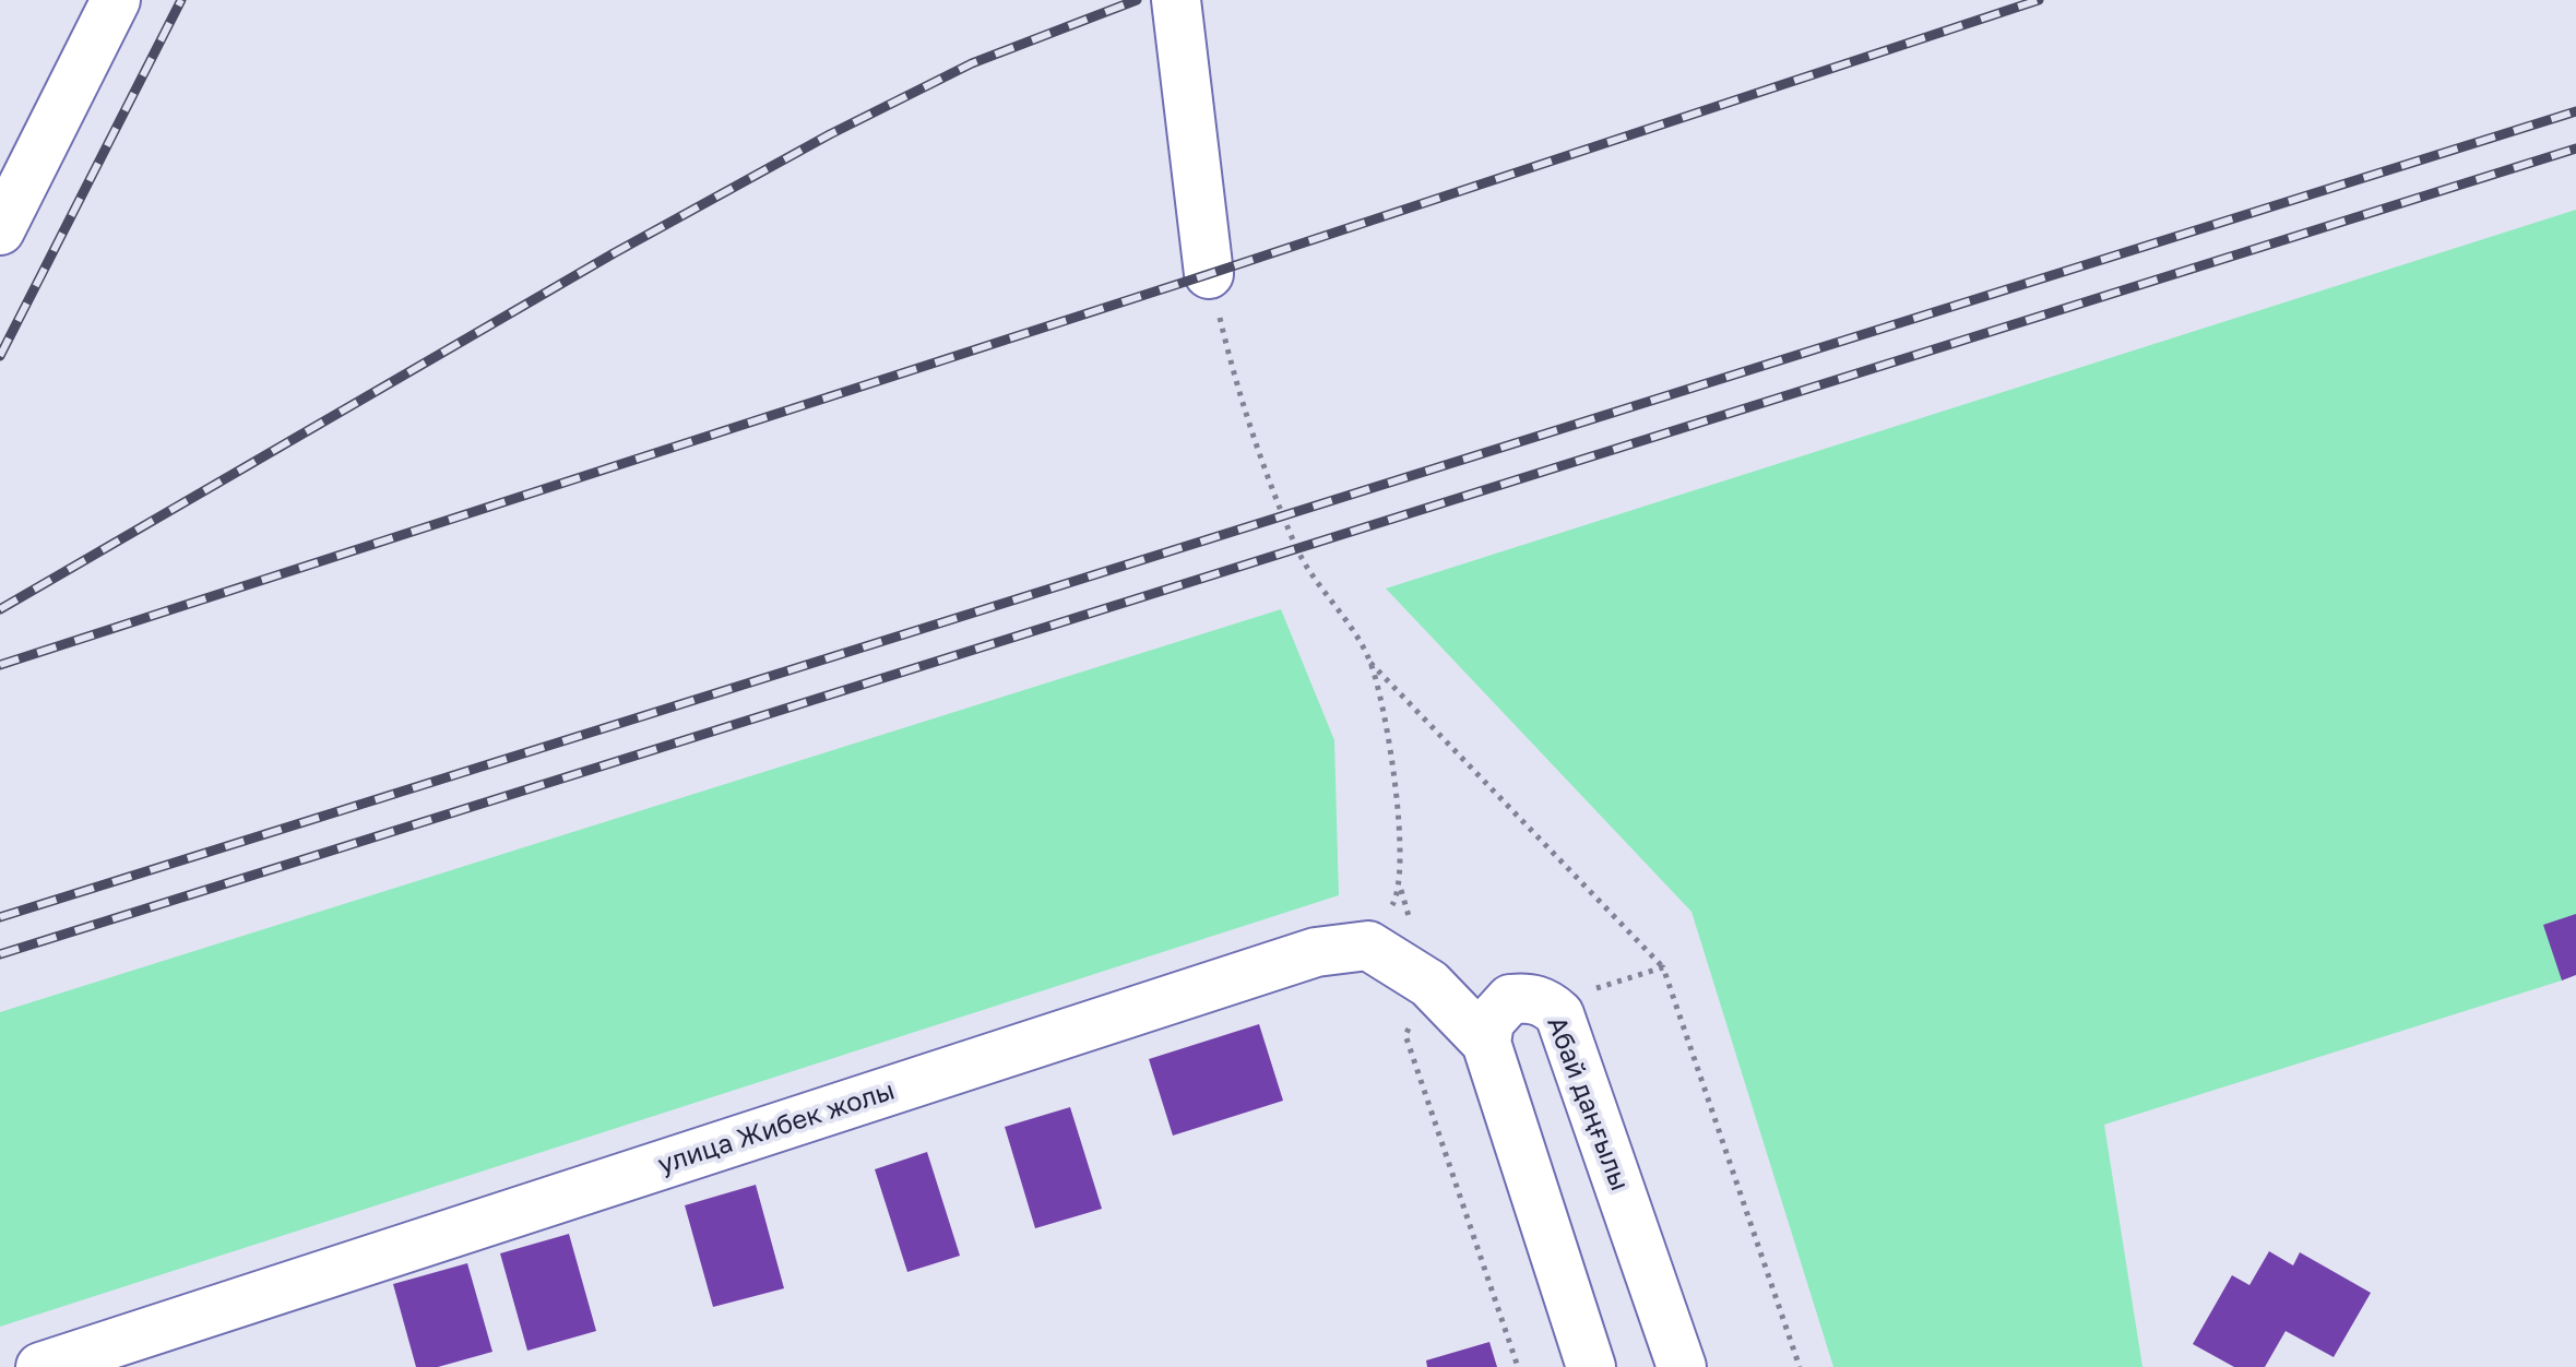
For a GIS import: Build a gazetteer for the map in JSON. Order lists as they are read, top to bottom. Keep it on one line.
{"streets":{"street":["Абай даңғылы","улица Жибек жолы"]}}
